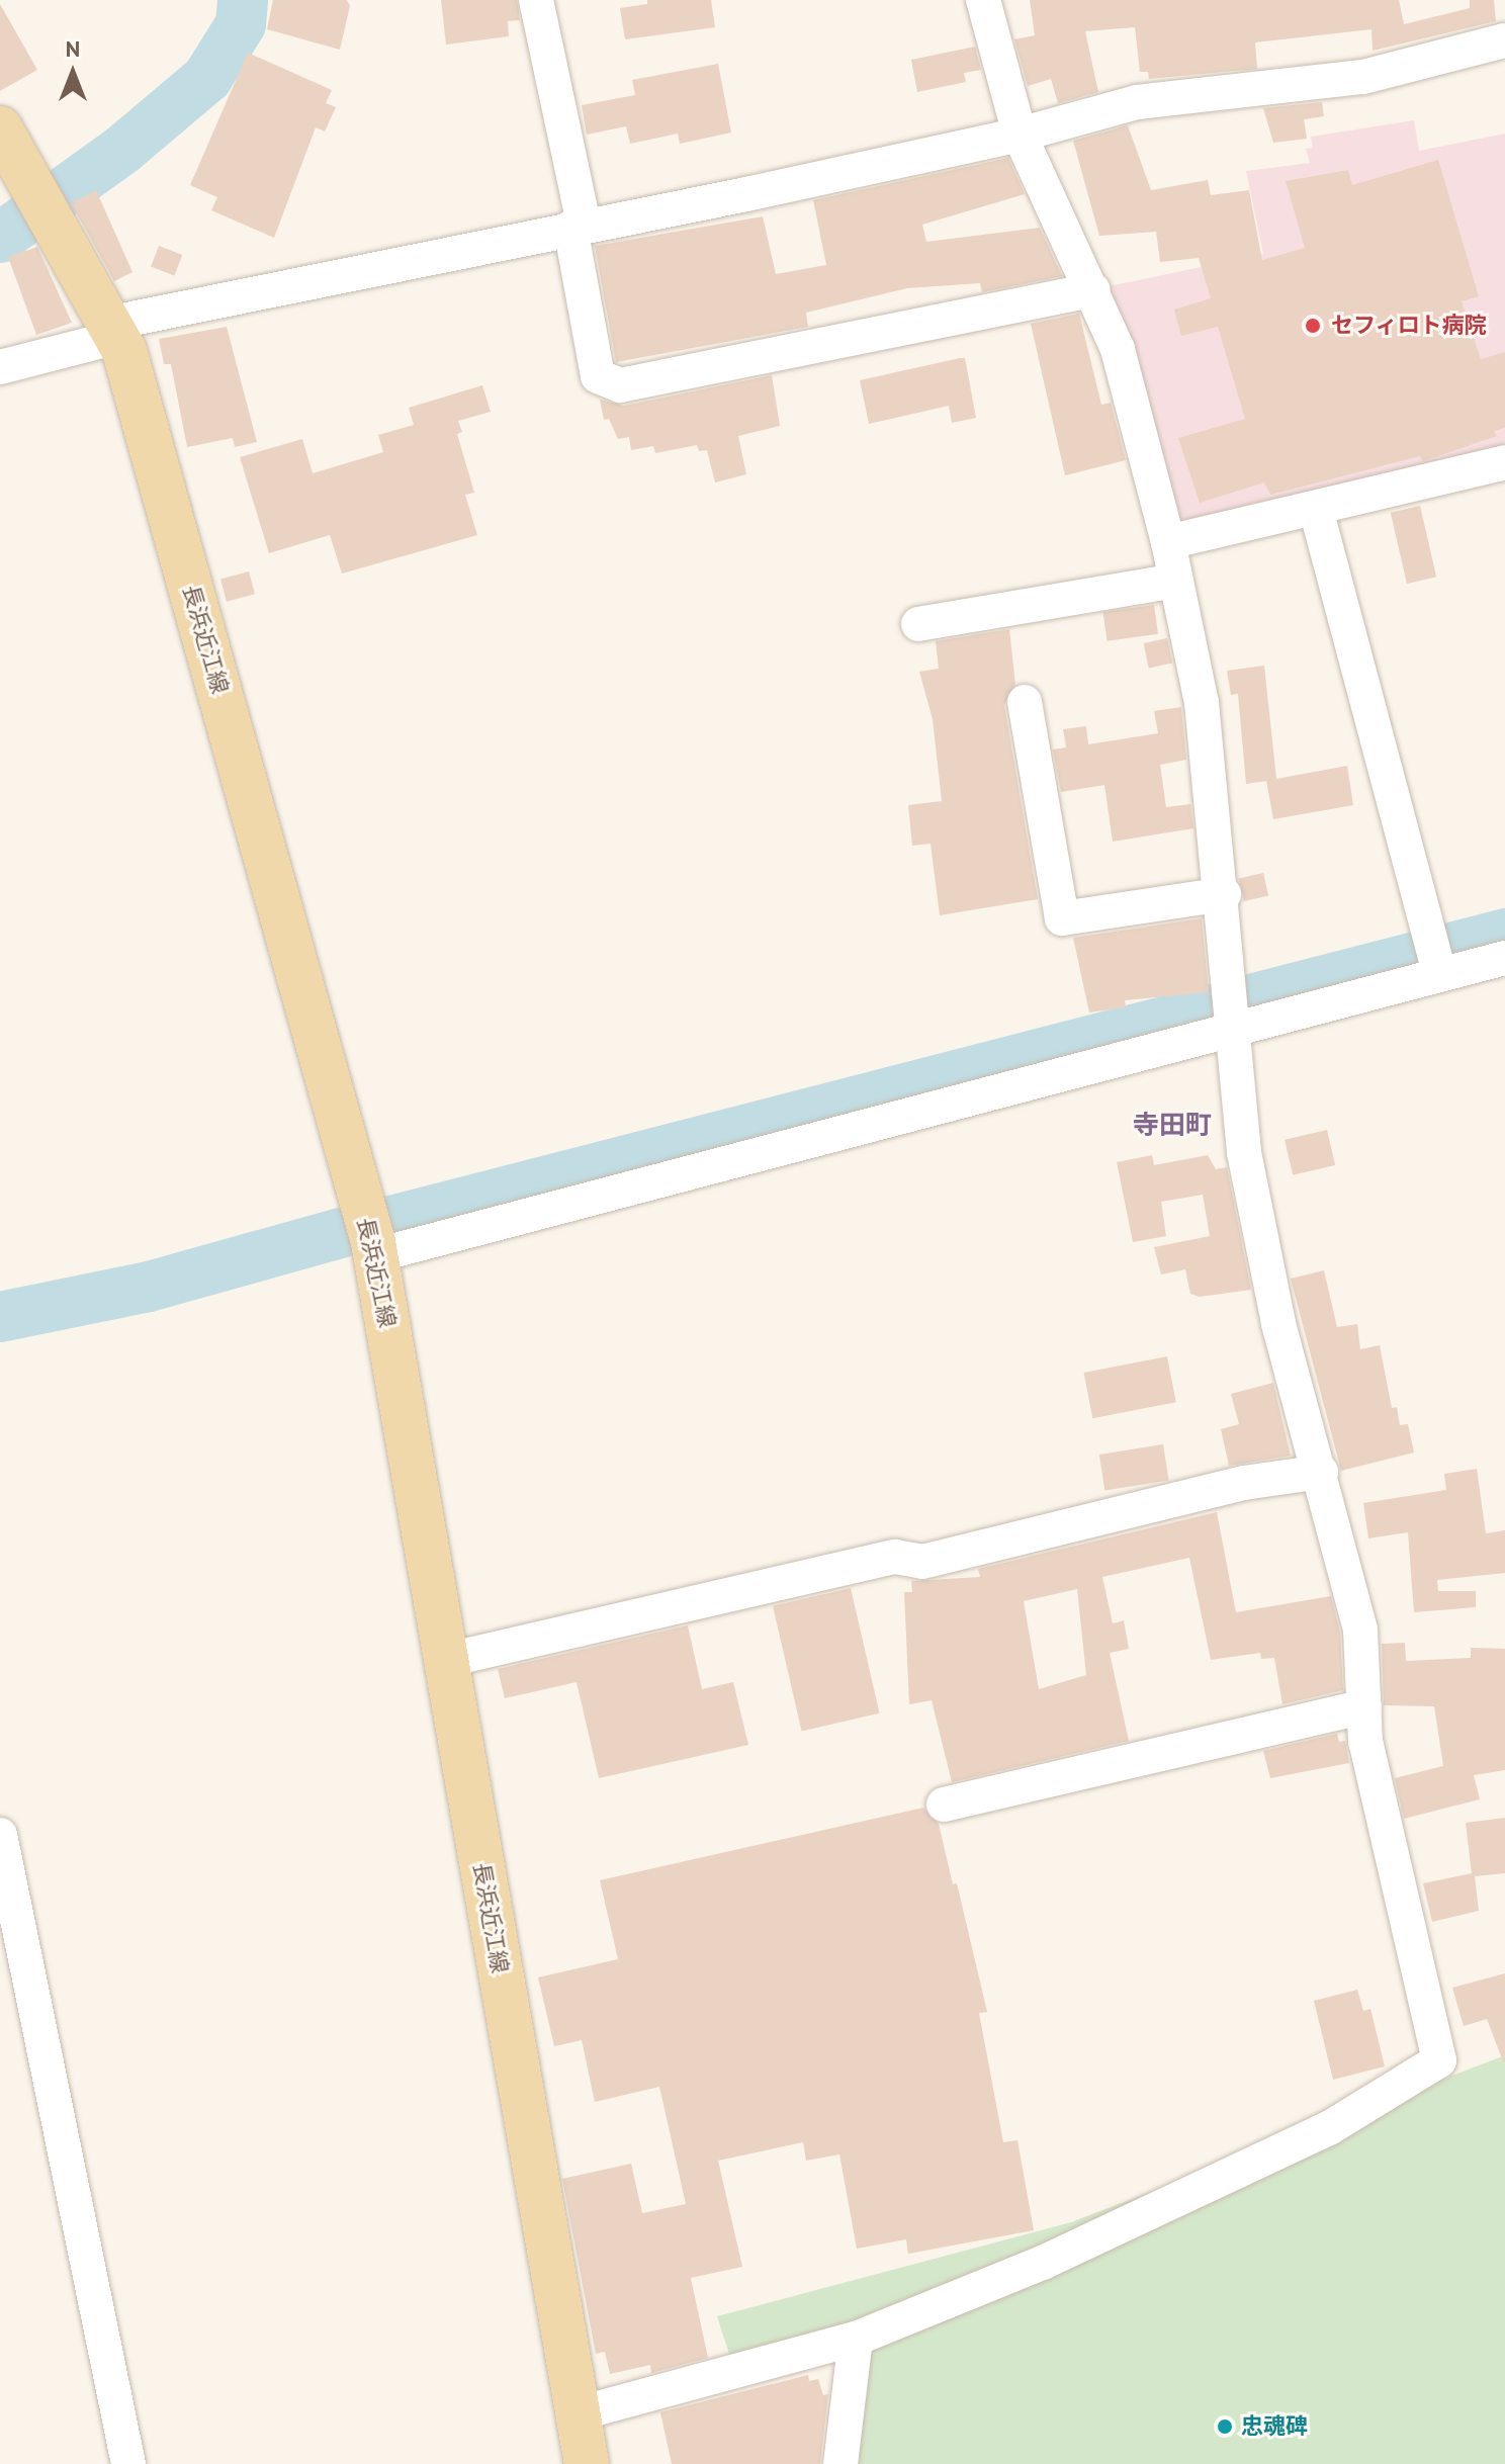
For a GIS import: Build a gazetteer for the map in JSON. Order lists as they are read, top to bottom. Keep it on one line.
{"streets":{"main road":["長浜近江線"]},"districts":["寺田町"],"places":["セフィロト病院","忠魂碑"],"north":"top"}
